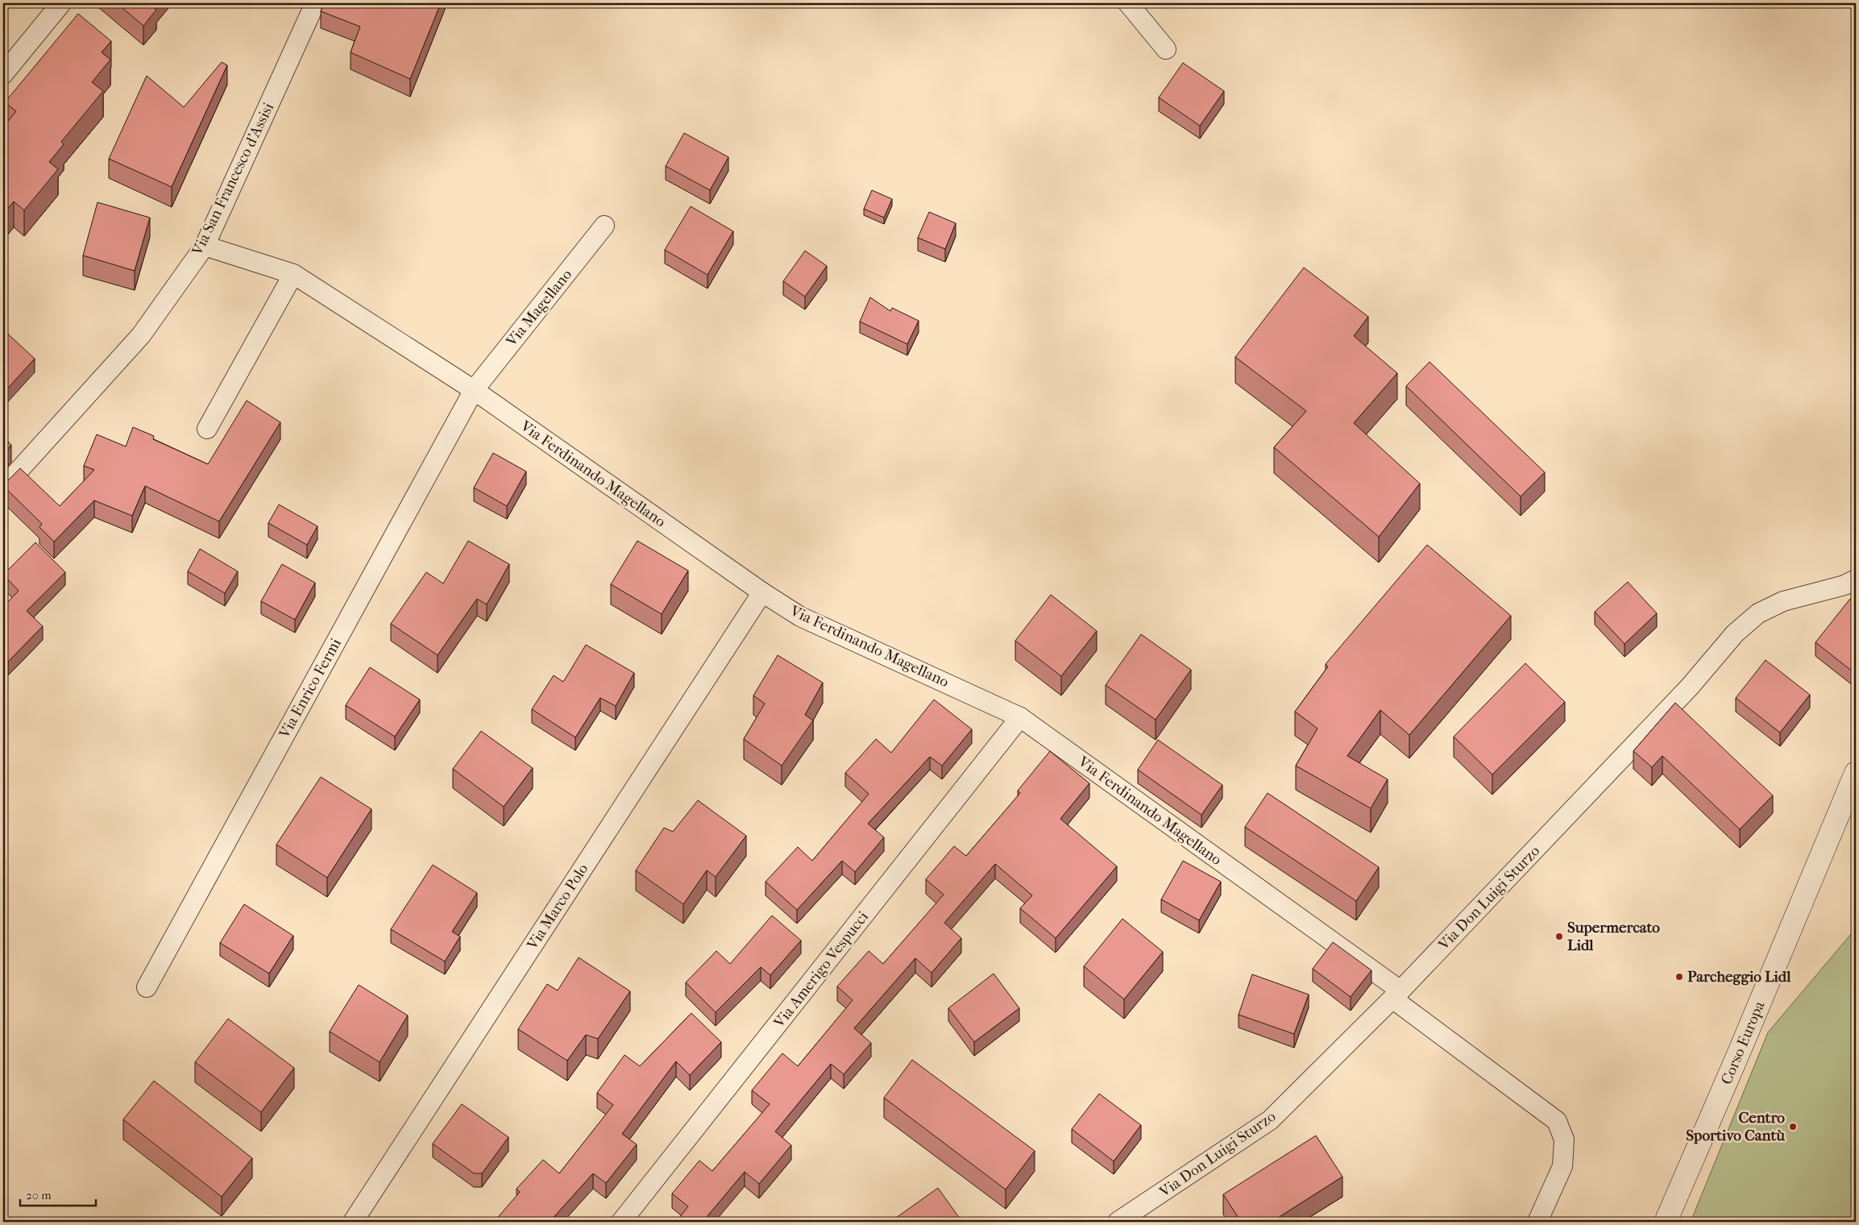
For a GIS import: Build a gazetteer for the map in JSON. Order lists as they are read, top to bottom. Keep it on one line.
{"streets":{"main road":["Corso Europa"],"street":["Via San Francesco d'Assisi","Via Magellano","Via Ferdinando Magellano","Via Enrico Fermi","Via Don Luigi Sturzo","Via Marco Polo","Via Amerigo Vespucci"]},"crossings":[["Via San Francesco d'Assisi","Via Ferdinando Magellano"],["Via Magellano","Via Ferdinando Magellano"],["Via Magellano","Via Enrico Fermi"],["Via Ferdinando Magellano","Via Enrico Fermi"],["Via Ferdinando Magellano","Via Don Luigi Sturzo"],["Via Ferdinando Magellano","Via Marco Polo"],["Via Ferdinando Magellano","Via Amerigo Vespucci"]],"places":["Supermercato Lidl","Parcheggio Lidl","Centro Sportivo Cantù"],"scale_bar":"20 m"}
